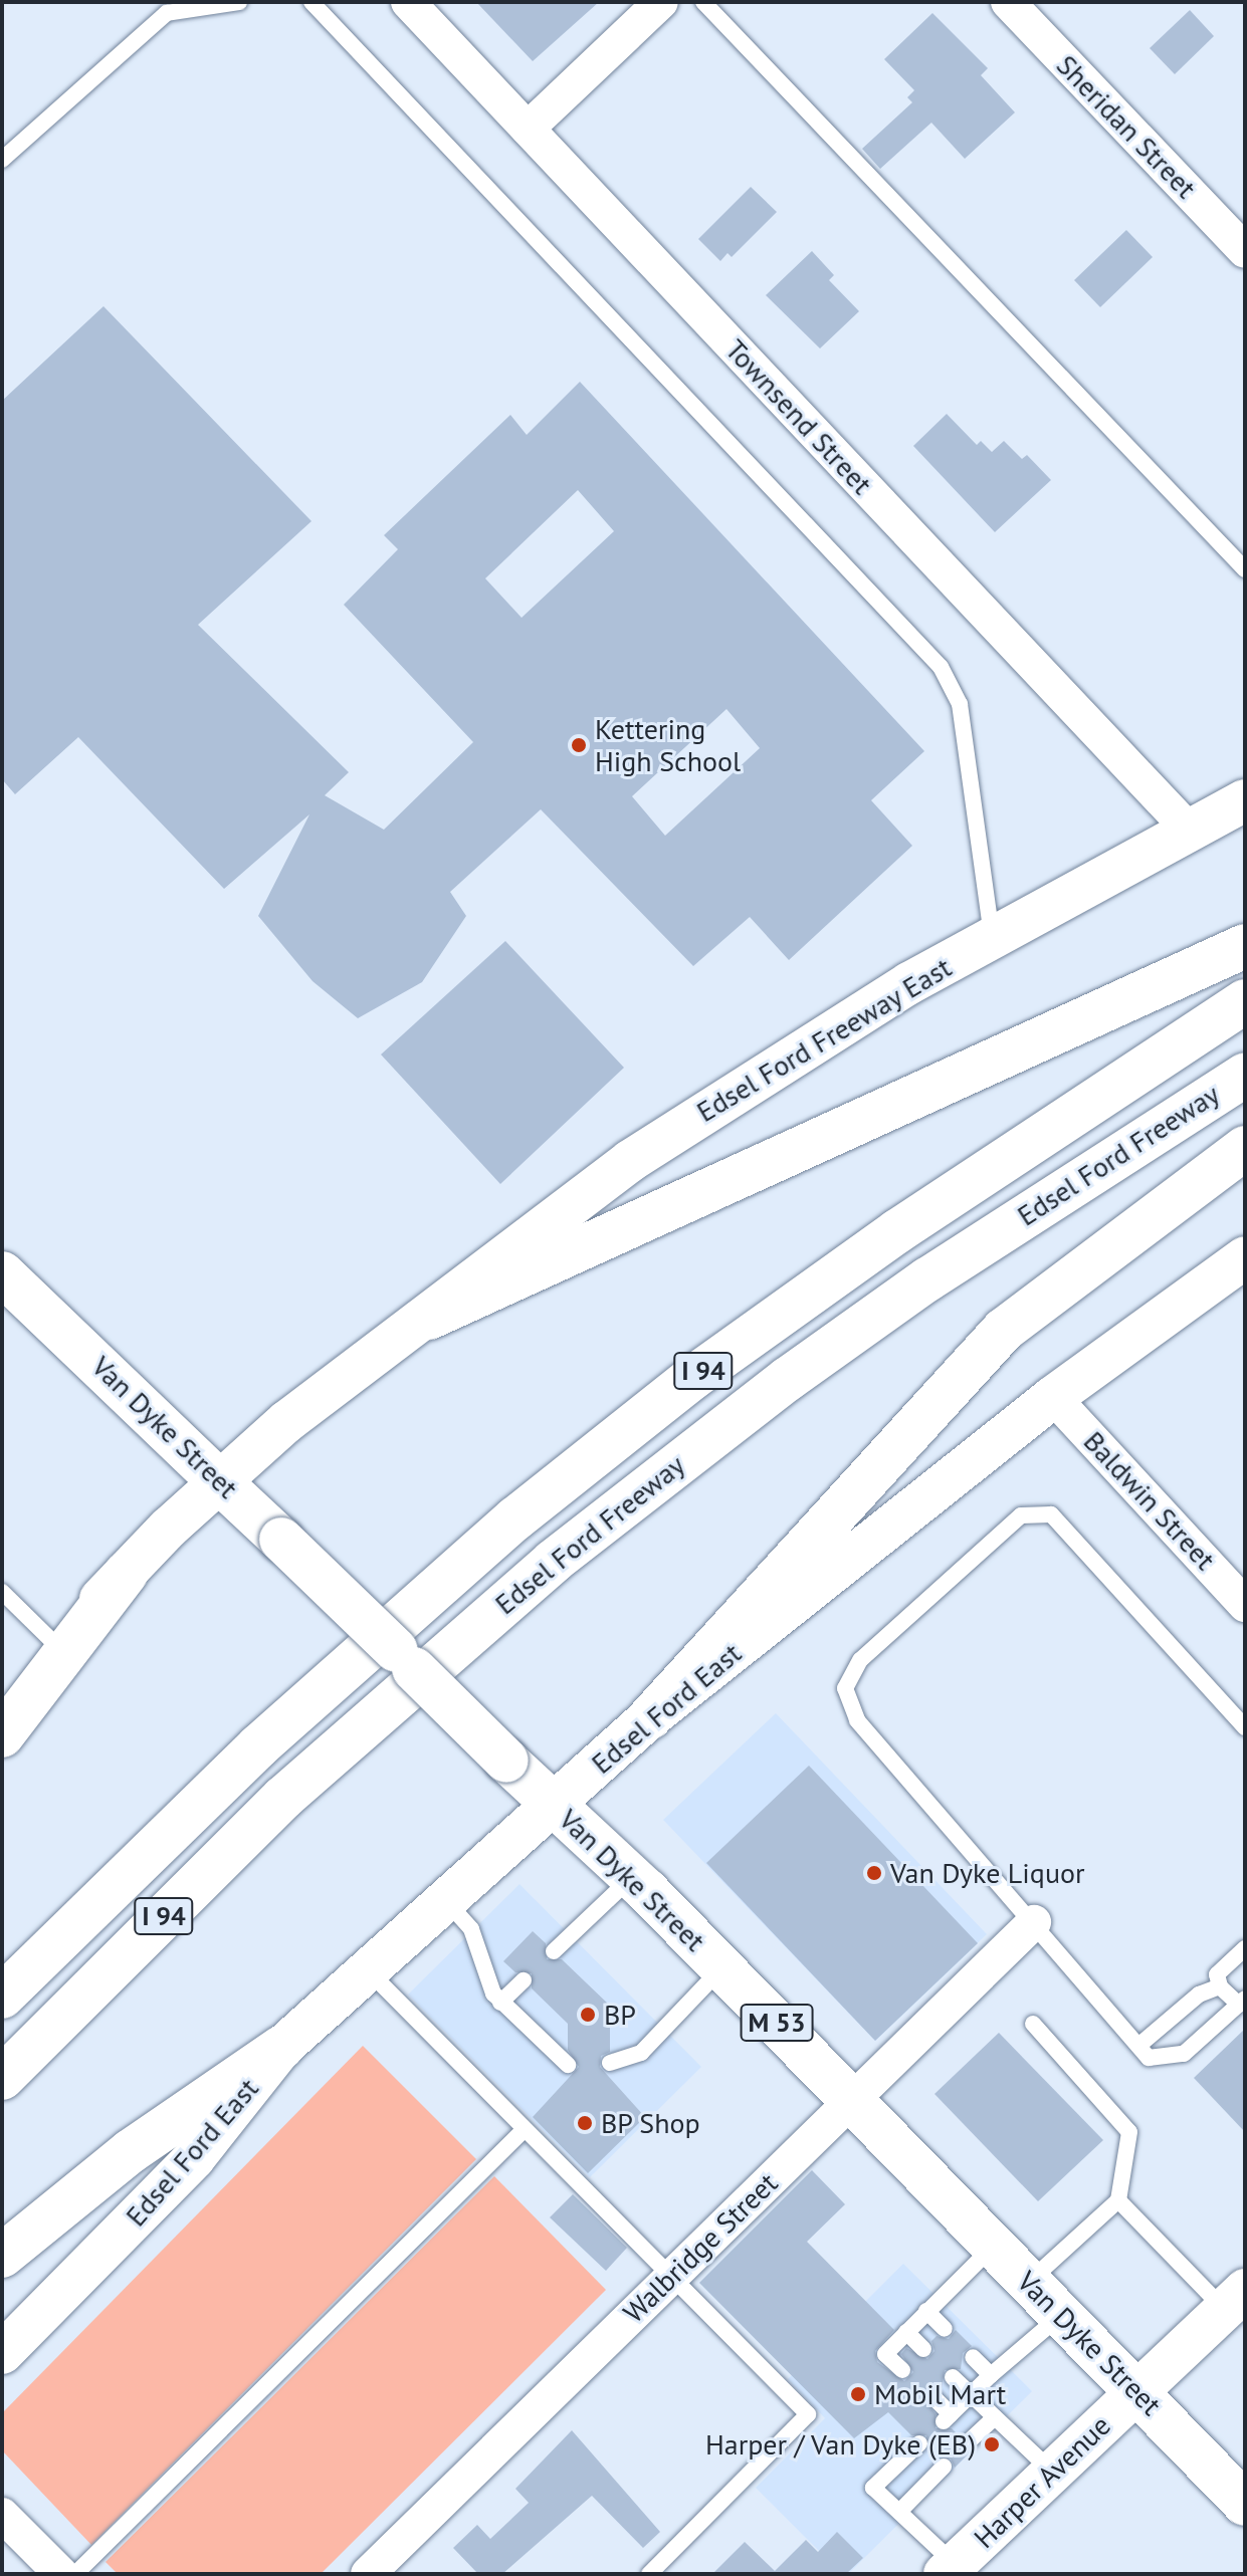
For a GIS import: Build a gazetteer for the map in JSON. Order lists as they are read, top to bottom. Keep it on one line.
{"streets":{"main road":["Edsel Ford Freeway","I 94","Van Dyke Street","M 53"],"street":["Sheridan Street","Townsend Street","Edsel Ford Freeway East","Baldwin Street","Edsel Ford East","Walbridge Street","Harper Avenue"]},"crossings":[["Townsend Street","Edsel Ford Freeway East"],["Edsel Ford Freeway East","Van Dyke Street"],["Van Dyke Street","Edsel Ford East"],["Van Dyke Street","Walbridge Street"],["Van Dyke Street","Harper Avenue"],["Baldwin Street","Edsel Ford East"]],"places":["Kettering High School","Van Dyke Liquor","BP","BP Shop","Mobil Mart","Harper / Van Dyke (EB)"]}
